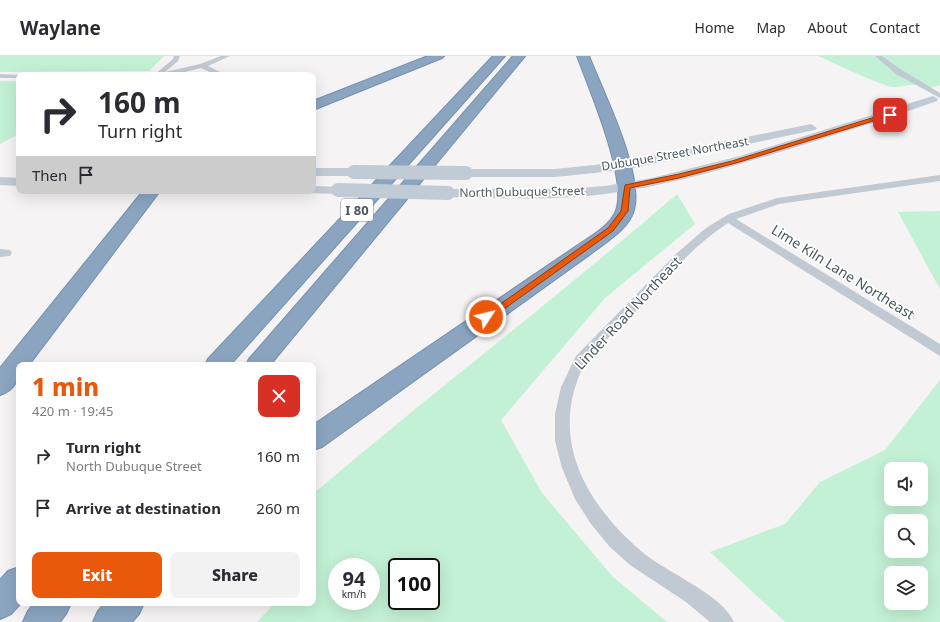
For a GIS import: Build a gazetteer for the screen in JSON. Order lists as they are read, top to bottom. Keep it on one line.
{"streets":{"highway":["I 80"],"main road":["Dubuque Street Northeast","North Dubuque Street"],"street":["Lime Kiln Lane Northeast","Linder Road Northeast"]},"crossings":[["Dubuque Street Northeast","North Dubuque Street"],["Lime Kiln Lane Northeast","Linder Road Northeast"]],"page":{"header":"Waylane","nav":["Home","Map","About","Contact"],"turn":["160 m","Turn right"],"then":"Then","heading":["1 min","420 m · 19:45"],"list":[{"name":"Turn right","note":"North Dubuque Street","value":"160 m"},{"name":"Arrive at destination","value":"260 m"}],"buttons":["Exit","Share"],"speed":"94 km/h","limit":"100"}}
